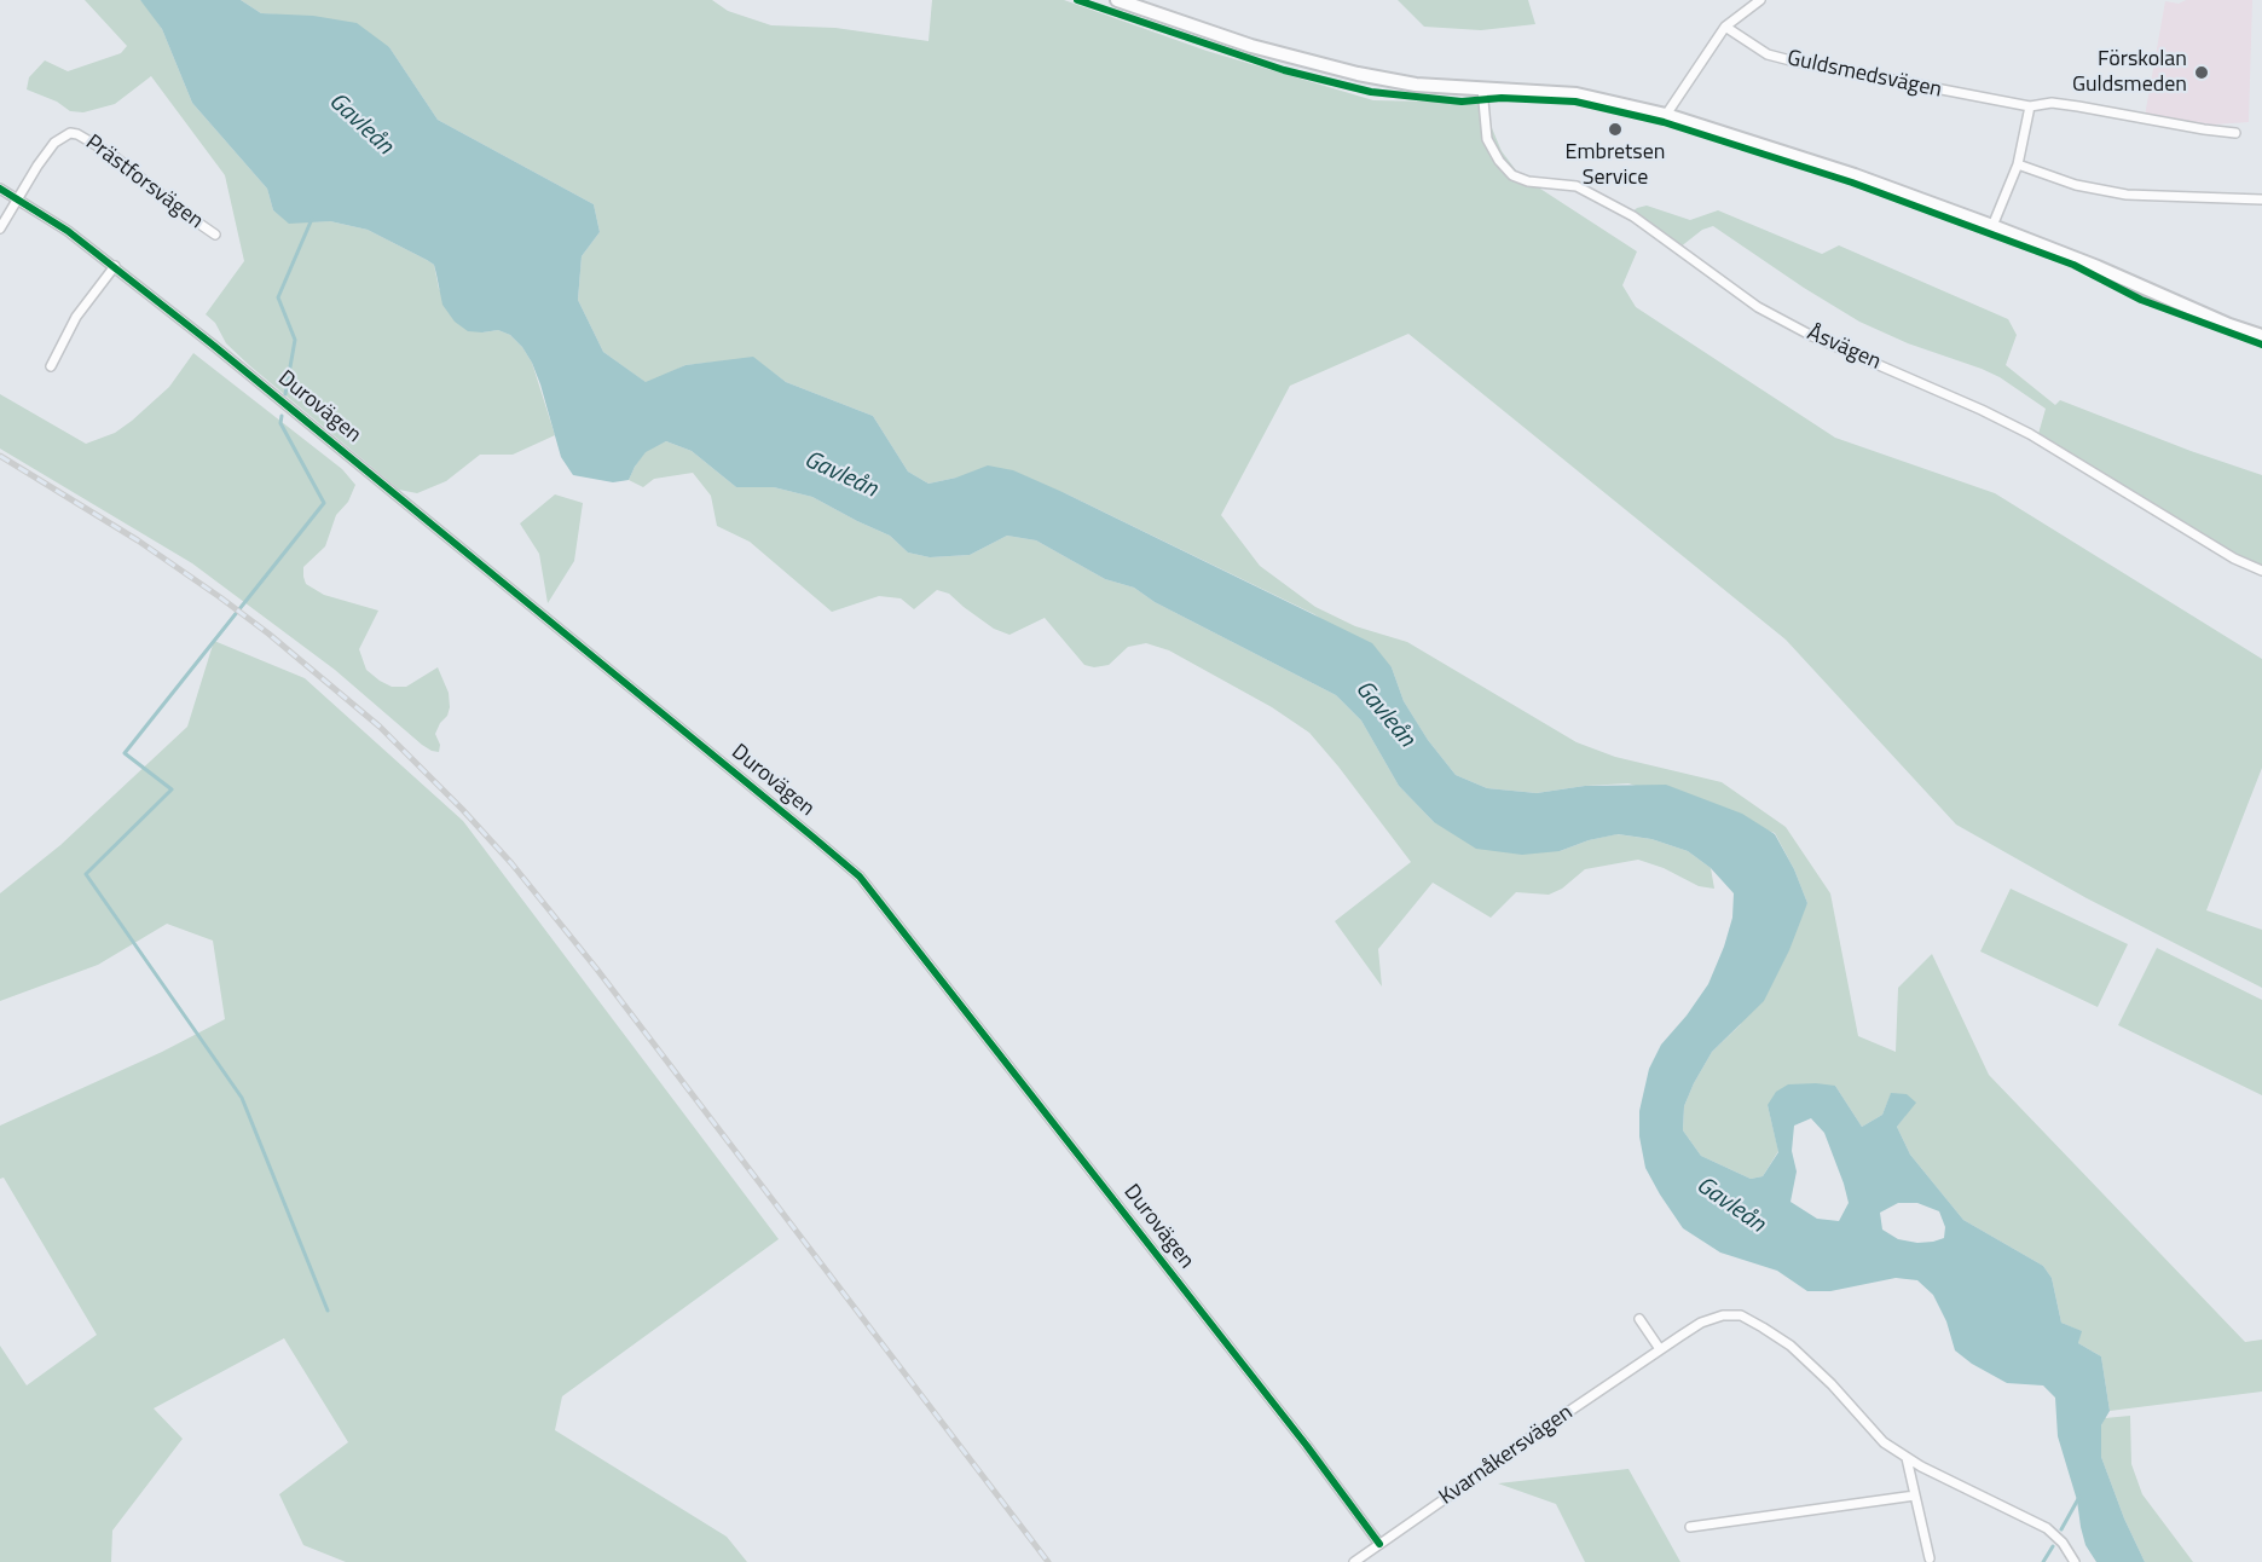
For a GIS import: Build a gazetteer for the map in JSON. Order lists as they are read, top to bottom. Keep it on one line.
{"streets":{"street":["Guldsmedsvägen","Prästforsvägen","Åsvägen","Durovägen","Kvarnåkersvägen"]},"crossings":[["Prästforsvägen","Durovägen"],["Durovägen","Kvarnåkersvägen"]],"water":["Gavleån"],"places":["Förskolan Guldsmeden","Embretsen Service"]}
